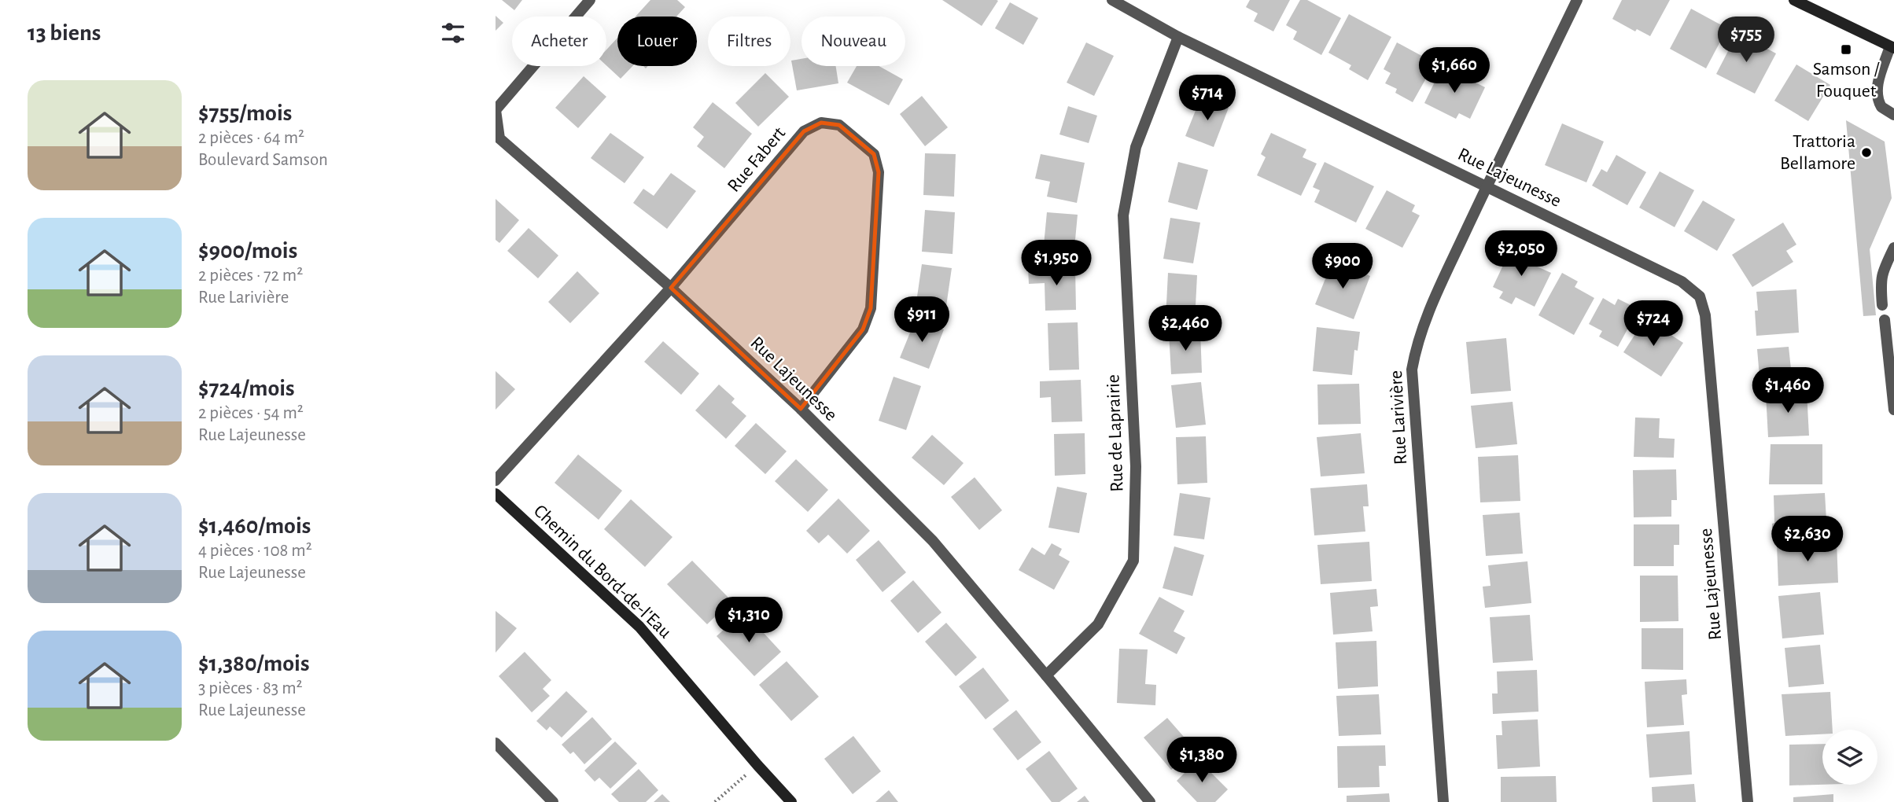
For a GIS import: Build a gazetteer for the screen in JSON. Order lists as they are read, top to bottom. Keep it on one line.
{"streets":{"street":["Rue Fabert","Rue Lajeunesse","Rue Larivière","Rue de Laprairie","Chemin du Bord-de-l'Eau"]},"crossings":[["Rue Fabert","Rue Lajeunesse"],["Rue Lajeunesse","Rue Larivière"],["Rue Lajeunesse","Rue de Laprairie"]],"places":{"transit":["Samson / Fouquet"],"other":["Trattoria Bellamore"]},"page":{"heading":"13 biens","price":["$755","$1,660","$714","$2,050","$1,950","$900","$911","$724","$2,460","$1,460","$2,630","$1,310","$1,380"],"chip":["Acheter","Louer","Filtres","Nouveau"],"list":[{"name":"$755/mois","note":"2 pièces · 64 m² · Boulevard Samson"},{"name":"$900/mois","note":"2 pièces · 72 m² · Rue Larivière"},{"name":"$724/mois","note":"2 pièces · 54 m² · Rue Lajeunesse"},{"name":"$1,460/mois","note":"4 pièces · 108 m² · Rue Lajeunesse"},{"name":"$1,380/mois","note":"3 pièces · 83 m² · Rue Lajeunesse"}]}}
